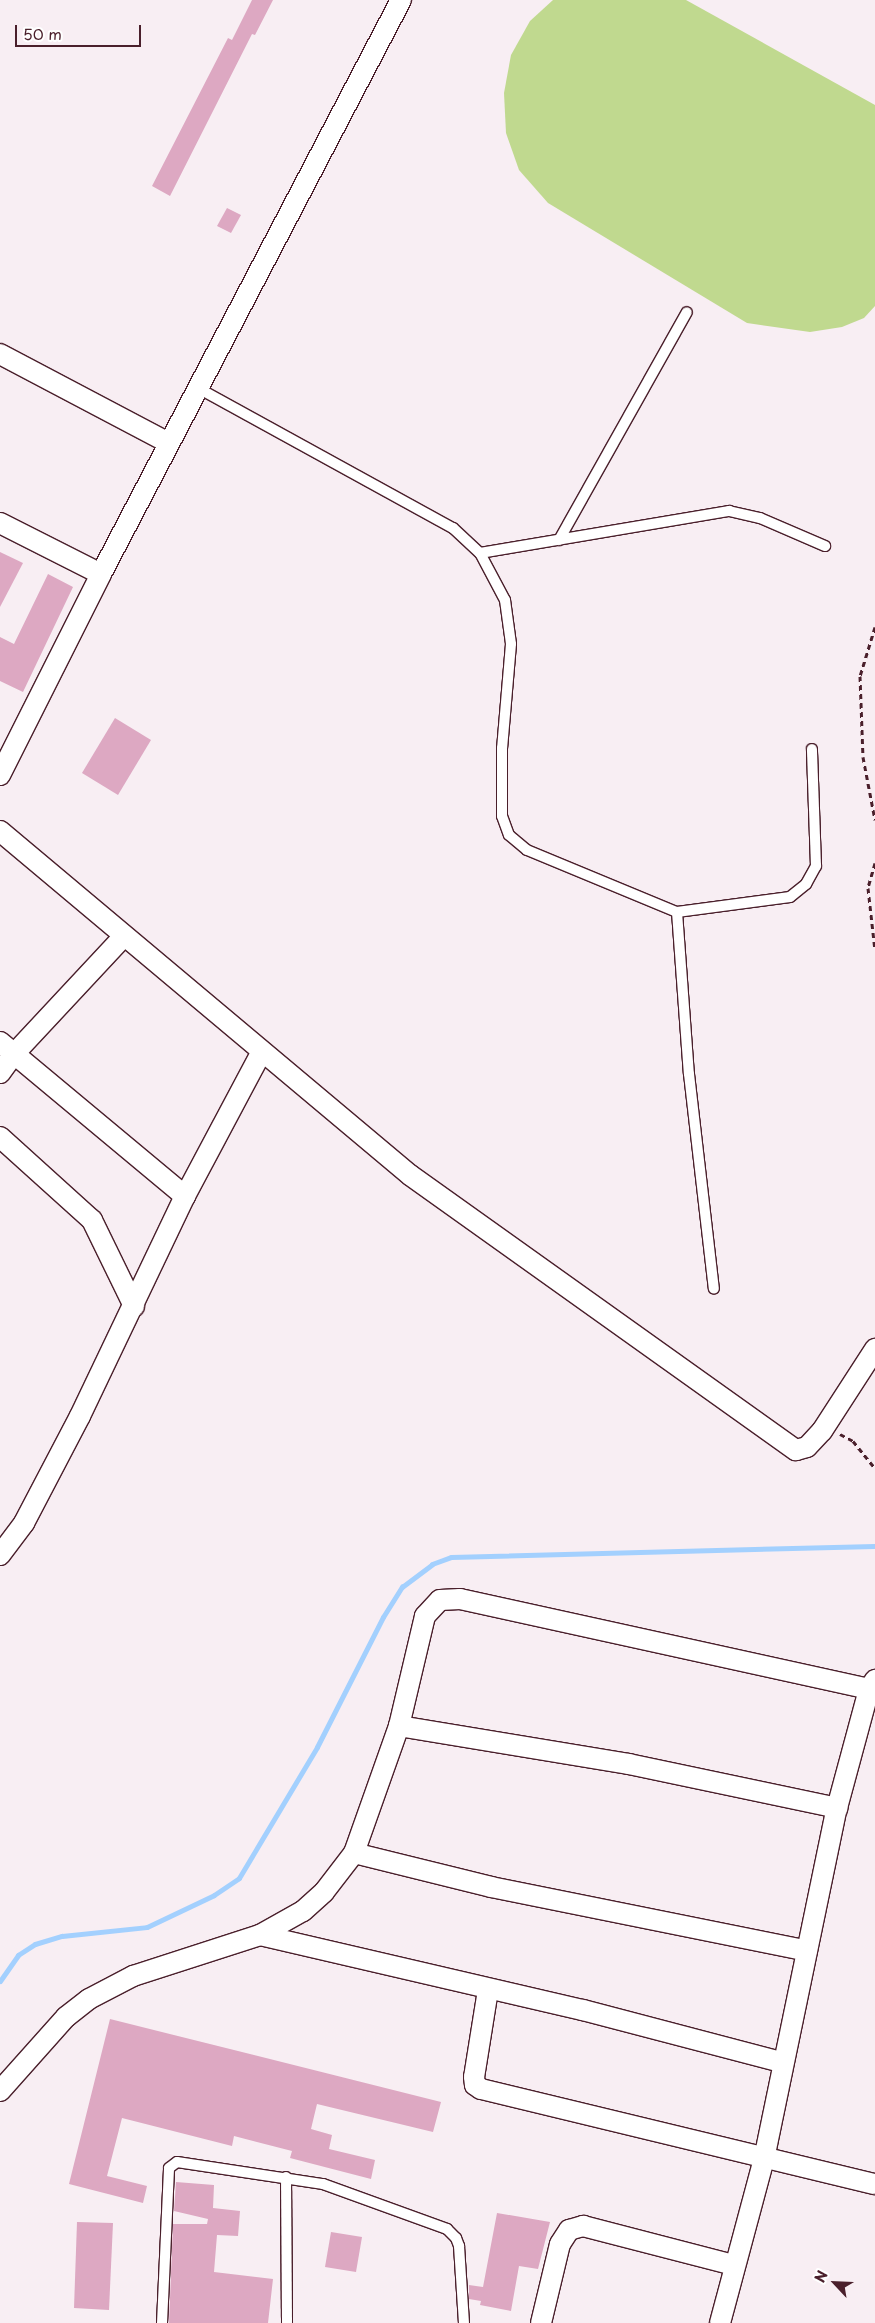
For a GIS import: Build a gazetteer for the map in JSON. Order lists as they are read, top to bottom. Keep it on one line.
{"scale_bar":"50 m","north":"top left"}
